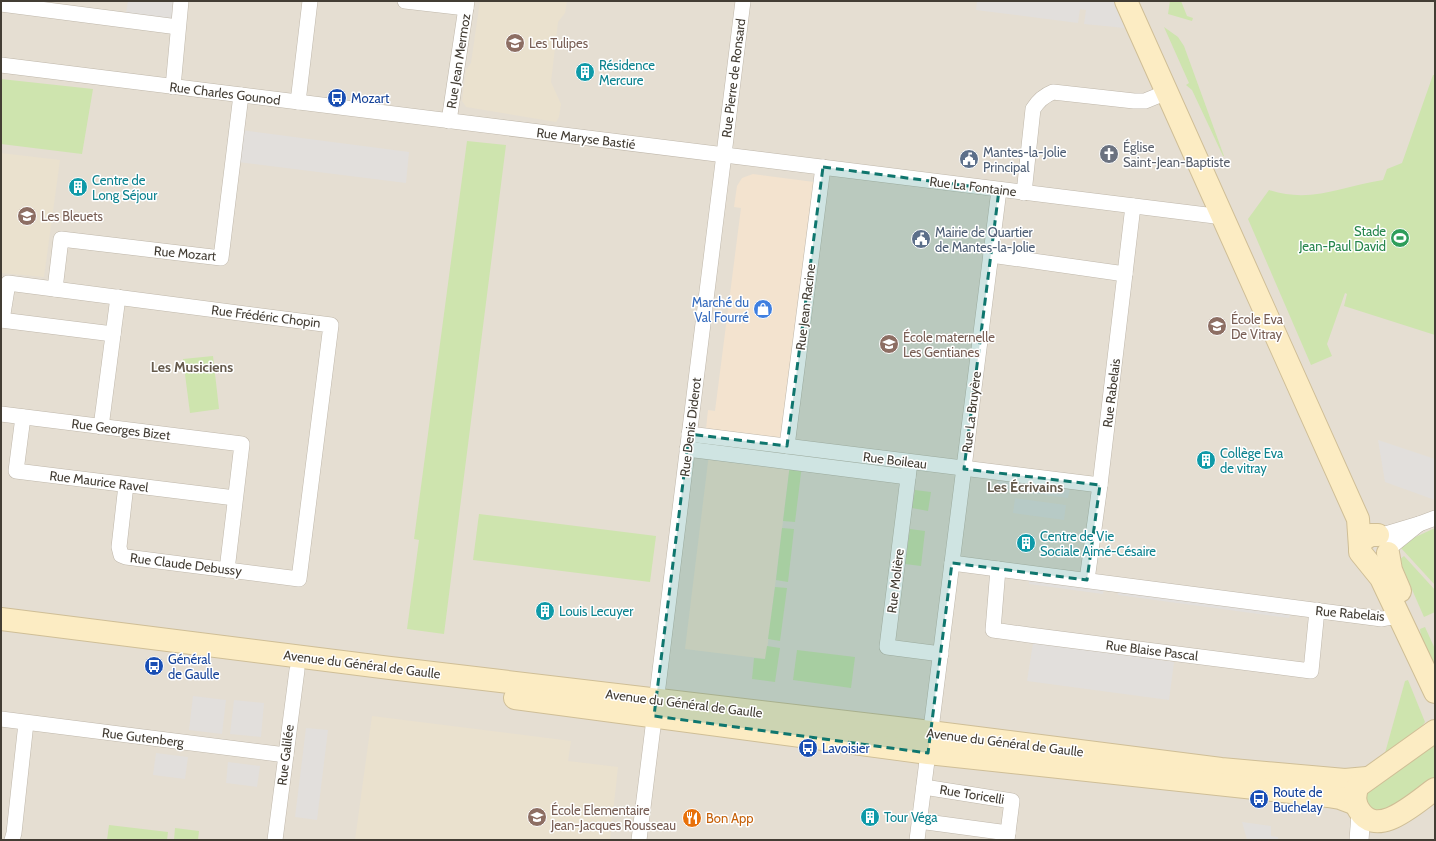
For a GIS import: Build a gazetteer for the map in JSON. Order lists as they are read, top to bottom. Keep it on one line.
{"streets":{"main road":["Avenue du Général de Gaulle"],"street":["Rue Jean Mermoz","Rue Pierre de Ronsard","Rue Charles Gounod","Rue Maryse Bastié","Rue La Fontaine","Rue Mozart","Rue Jean Racine","Rue Frédéric Chopin","Rue Rabelais","Rue La Bruyère","Rue Denis Diderot","Rue Georges Bizet","Rue Boileau","Rue Maurice Ravel","Rue Claude Debussy","Rue Molière","Rue Blaise Pascal","Rue Gutenberg","Rue Galilée","Rue Toricelli"]},"crossings":[["Rue Jean Mermoz","Rue Charles Gounod"],["Rue Jean Mermoz","Rue Maryse Bastié"],["Rue Pierre de Ronsard","Rue Maryse Bastié"],["Rue Pierre de Ronsard","Rue La Fontaine"],["Rue Pierre de Ronsard","Rue Denis Diderot"],["Rue Charles Gounod","Rue Maryse Bastié"],["Rue Charles Gounod","Rue Mozart"],["Rue Maryse Bastié","Rue La Fontaine"],["Rue Maryse Bastié","Rue Denis Diderot"],["Rue La Fontaine","Rue Jean Racine"],["Rue La Fontaine","Rue Rabelais"],["Rue La Fontaine","Rue La Bruyère"],["Rue La Fontaine","Rue Denis Diderot"],["Rue Mozart","Rue Frédéric Chopin"],["Rue Jean Racine","Rue Boileau"],["Rue Frédéric Chopin","Rue Claude Debussy"],["Rue Rabelais","Rue Boileau"],["Rue Rabelais","Rue Blaise Pascal"],["Rue La Bruyère","Rue Boileau"],["Rue Denis Diderot","Rue Boileau"],["Rue Denis Diderot","Avenue du Général de Gaulle"],["Rue Georges Bizet","Rue Maurice Ravel"],["Rue Boileau","Rue Molière"],["Rue Maurice Ravel","Rue Claude Debussy"],["Avenue du Général de Gaulle","Rue Galilée"],["Rue Gutenberg","Rue Galilée"]],"districts":["Les Musiciens","Les Écrivains"],"places":{"school or university":["Les Tulipes","Les Bleuets","École Eva De Vitray","École maternelle Les Gentianes","École Elementaire Jean-Jacques Rousseau"],"building":["Résidence Mercure","Centre de Long Séjour","Collège Eva de vitray","Centre de Vie Sociale Aimé-Césaire","Louis Lecuyer","Tour Véga"],"bus stop":["Mozart","Général de Gaulle","Lavoisier","Route de Buchelay"],"church":["Église Saint-Jean-Baptiste"],"public building":["Mantes-la-Jolie Principal","Mairie de Quartier de Mantes-la-Jolie"],"sports":["Stade Jean-Paul David"],"shop":["Marché du Val Fourré"],"restaurant":["Bon App"]}}
